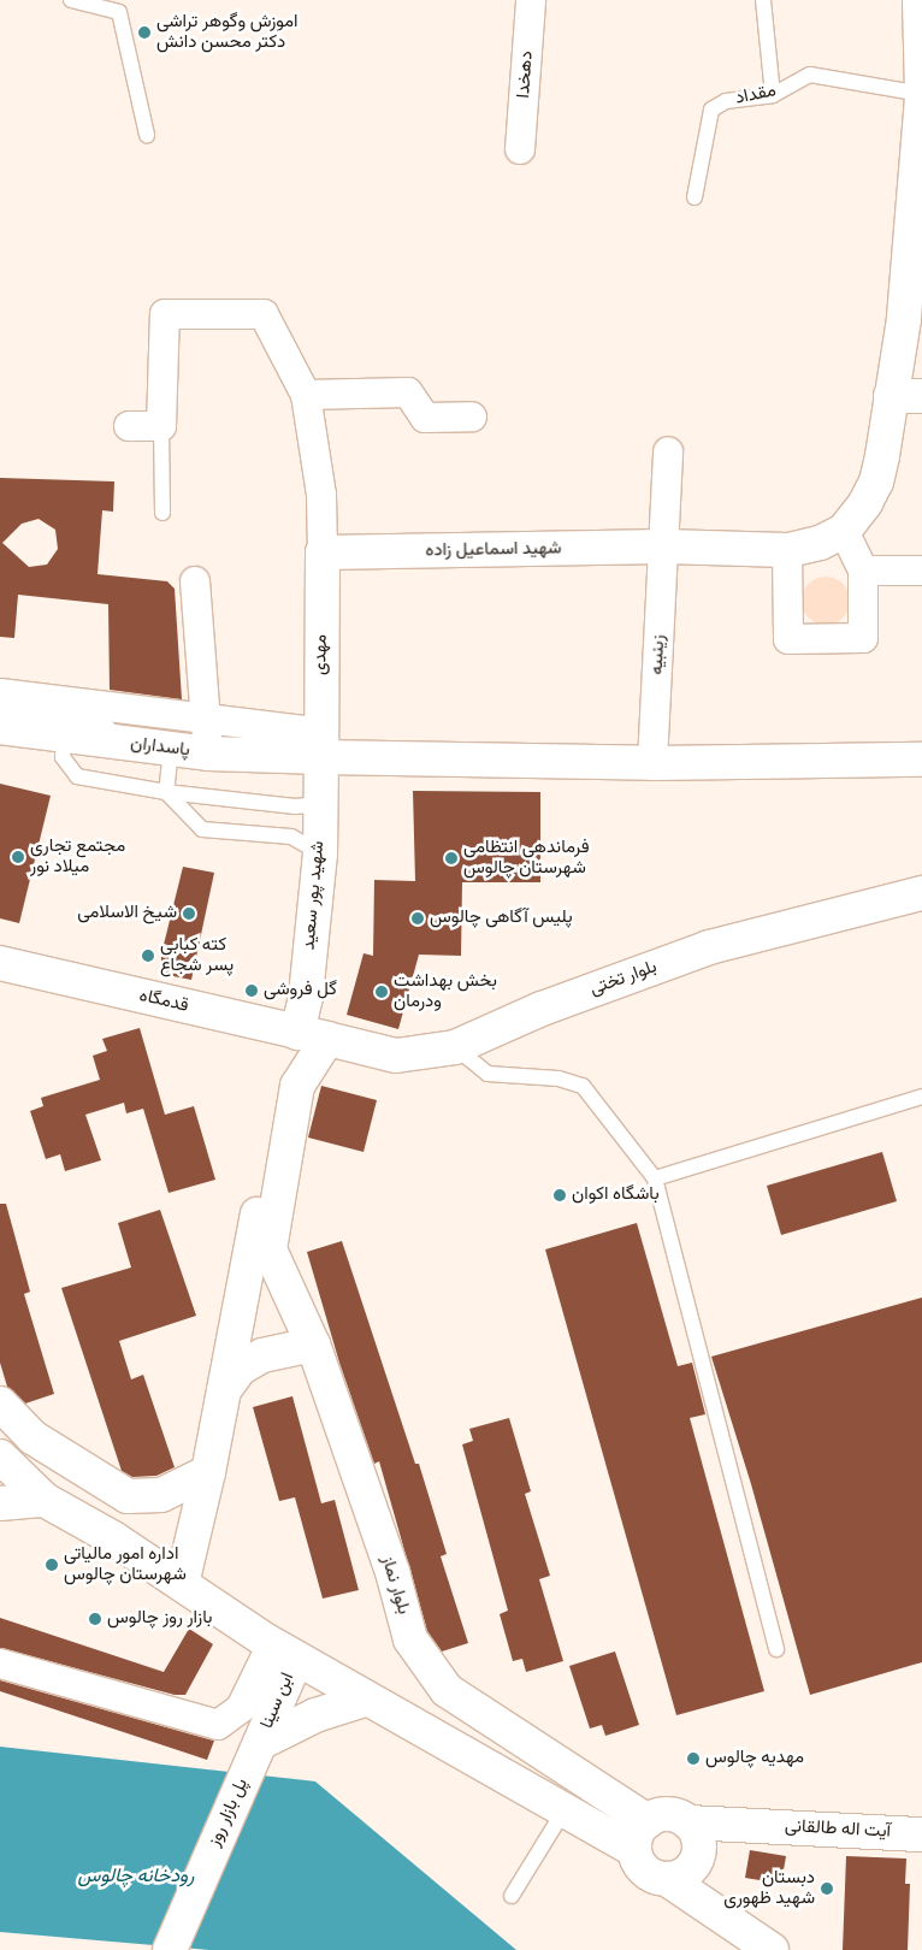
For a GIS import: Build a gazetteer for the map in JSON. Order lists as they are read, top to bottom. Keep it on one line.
{"streets":{"main road":["شهید اسماعیل زاده","مهدی","پاسداران","شهید پور سعید","بلوار تختی","قدمگاه","بلوار نماز","ابن سینا","پل بازار روز","آیت اله طالقانی"],"street":["دهخدا","زینبیه"],"lane":["مقداد"]},"crossings":[["شهید اسماعیل زاده","مهدی"],["شهید اسماعیل زاده","زینبیه"],["مهدی","پاسداران"],["مهدی","شهید پور سعید"],["پاسداران","شهید پور سعید"],["شهید پور سعید","بلوار تختی"],["شهید پور سعید","قدمگاه"],["شهید پور سعید","بلوار نماز"],["بلوار تختی","قدمگاه"],["بلوار تختی","بلوار نماز"],["قدمگاه","بلوار نماز"],["بلوار نماز","آیت اله طالقانی"],["ابن سینا","پل بازار روز"]],"water":["رودخانه چالوس"],"places":["اموزش وگوهر تراشی دکتر محسن دانش","مجتمع تجاری میلاد نور","فرماندهی انتظامی شهرستان چالوس","شیخ الاسلامی","پلیس آگاهی چالوس","کته کبابی پسر شجاع","گل فروشی","بخش بهداشت ودرمان","باشگاه اکوان","اداره امور مالیاتی شهرستان چالوس","بازار روز چالوس","مهدیه چالوس","دبستان شهید ظهوری"]}
